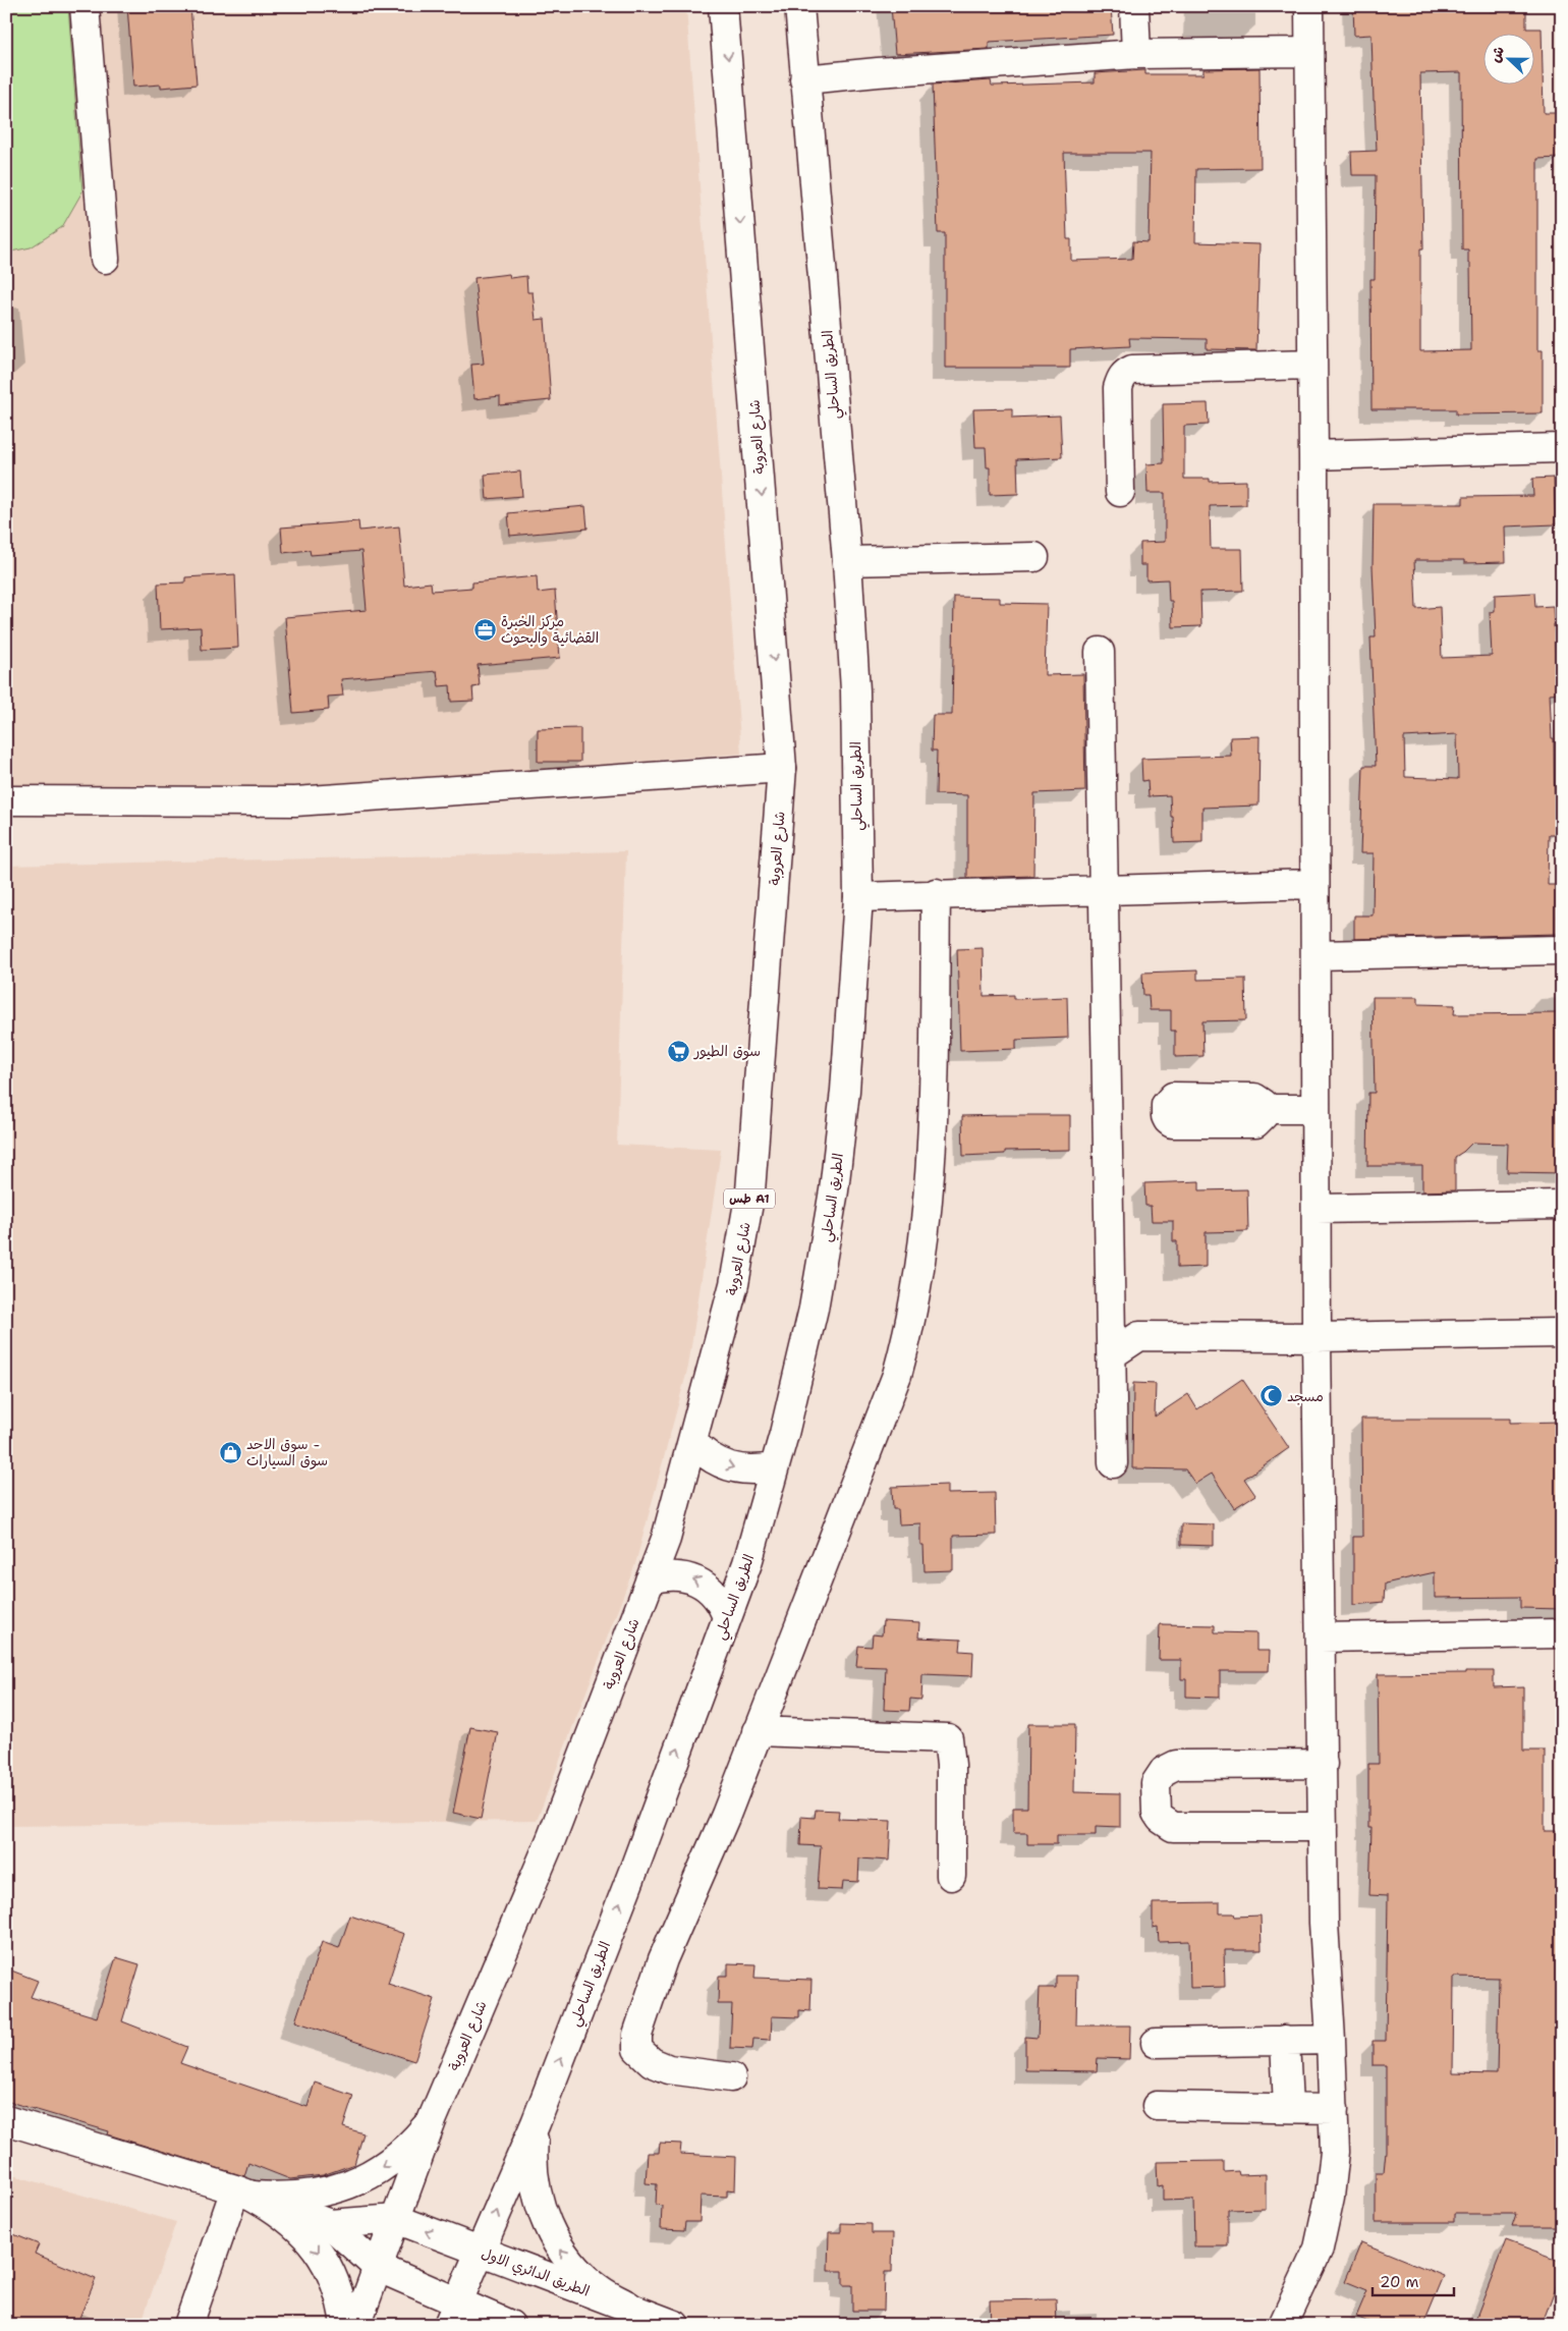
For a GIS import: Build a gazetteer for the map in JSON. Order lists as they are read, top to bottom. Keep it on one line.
{"streets":{"main road":["الطريق الساحلي","شارع العروبة","طس A1","الطريق الدائري الاول"]},"crossings":[["الطريق الساحلي","الطريق الدائري الاول"],["شارع العروبة","الطريق الدائري الاول"]],"places":{"office":["مركز الخبرة القضائية والبحوث"],"supermarket":["سوق الطيور"],"mosque":["مسجد"],"shop":["سوق الاحد - سوق السيارات"]},"scale_bar":"20 m","north":"left"}
